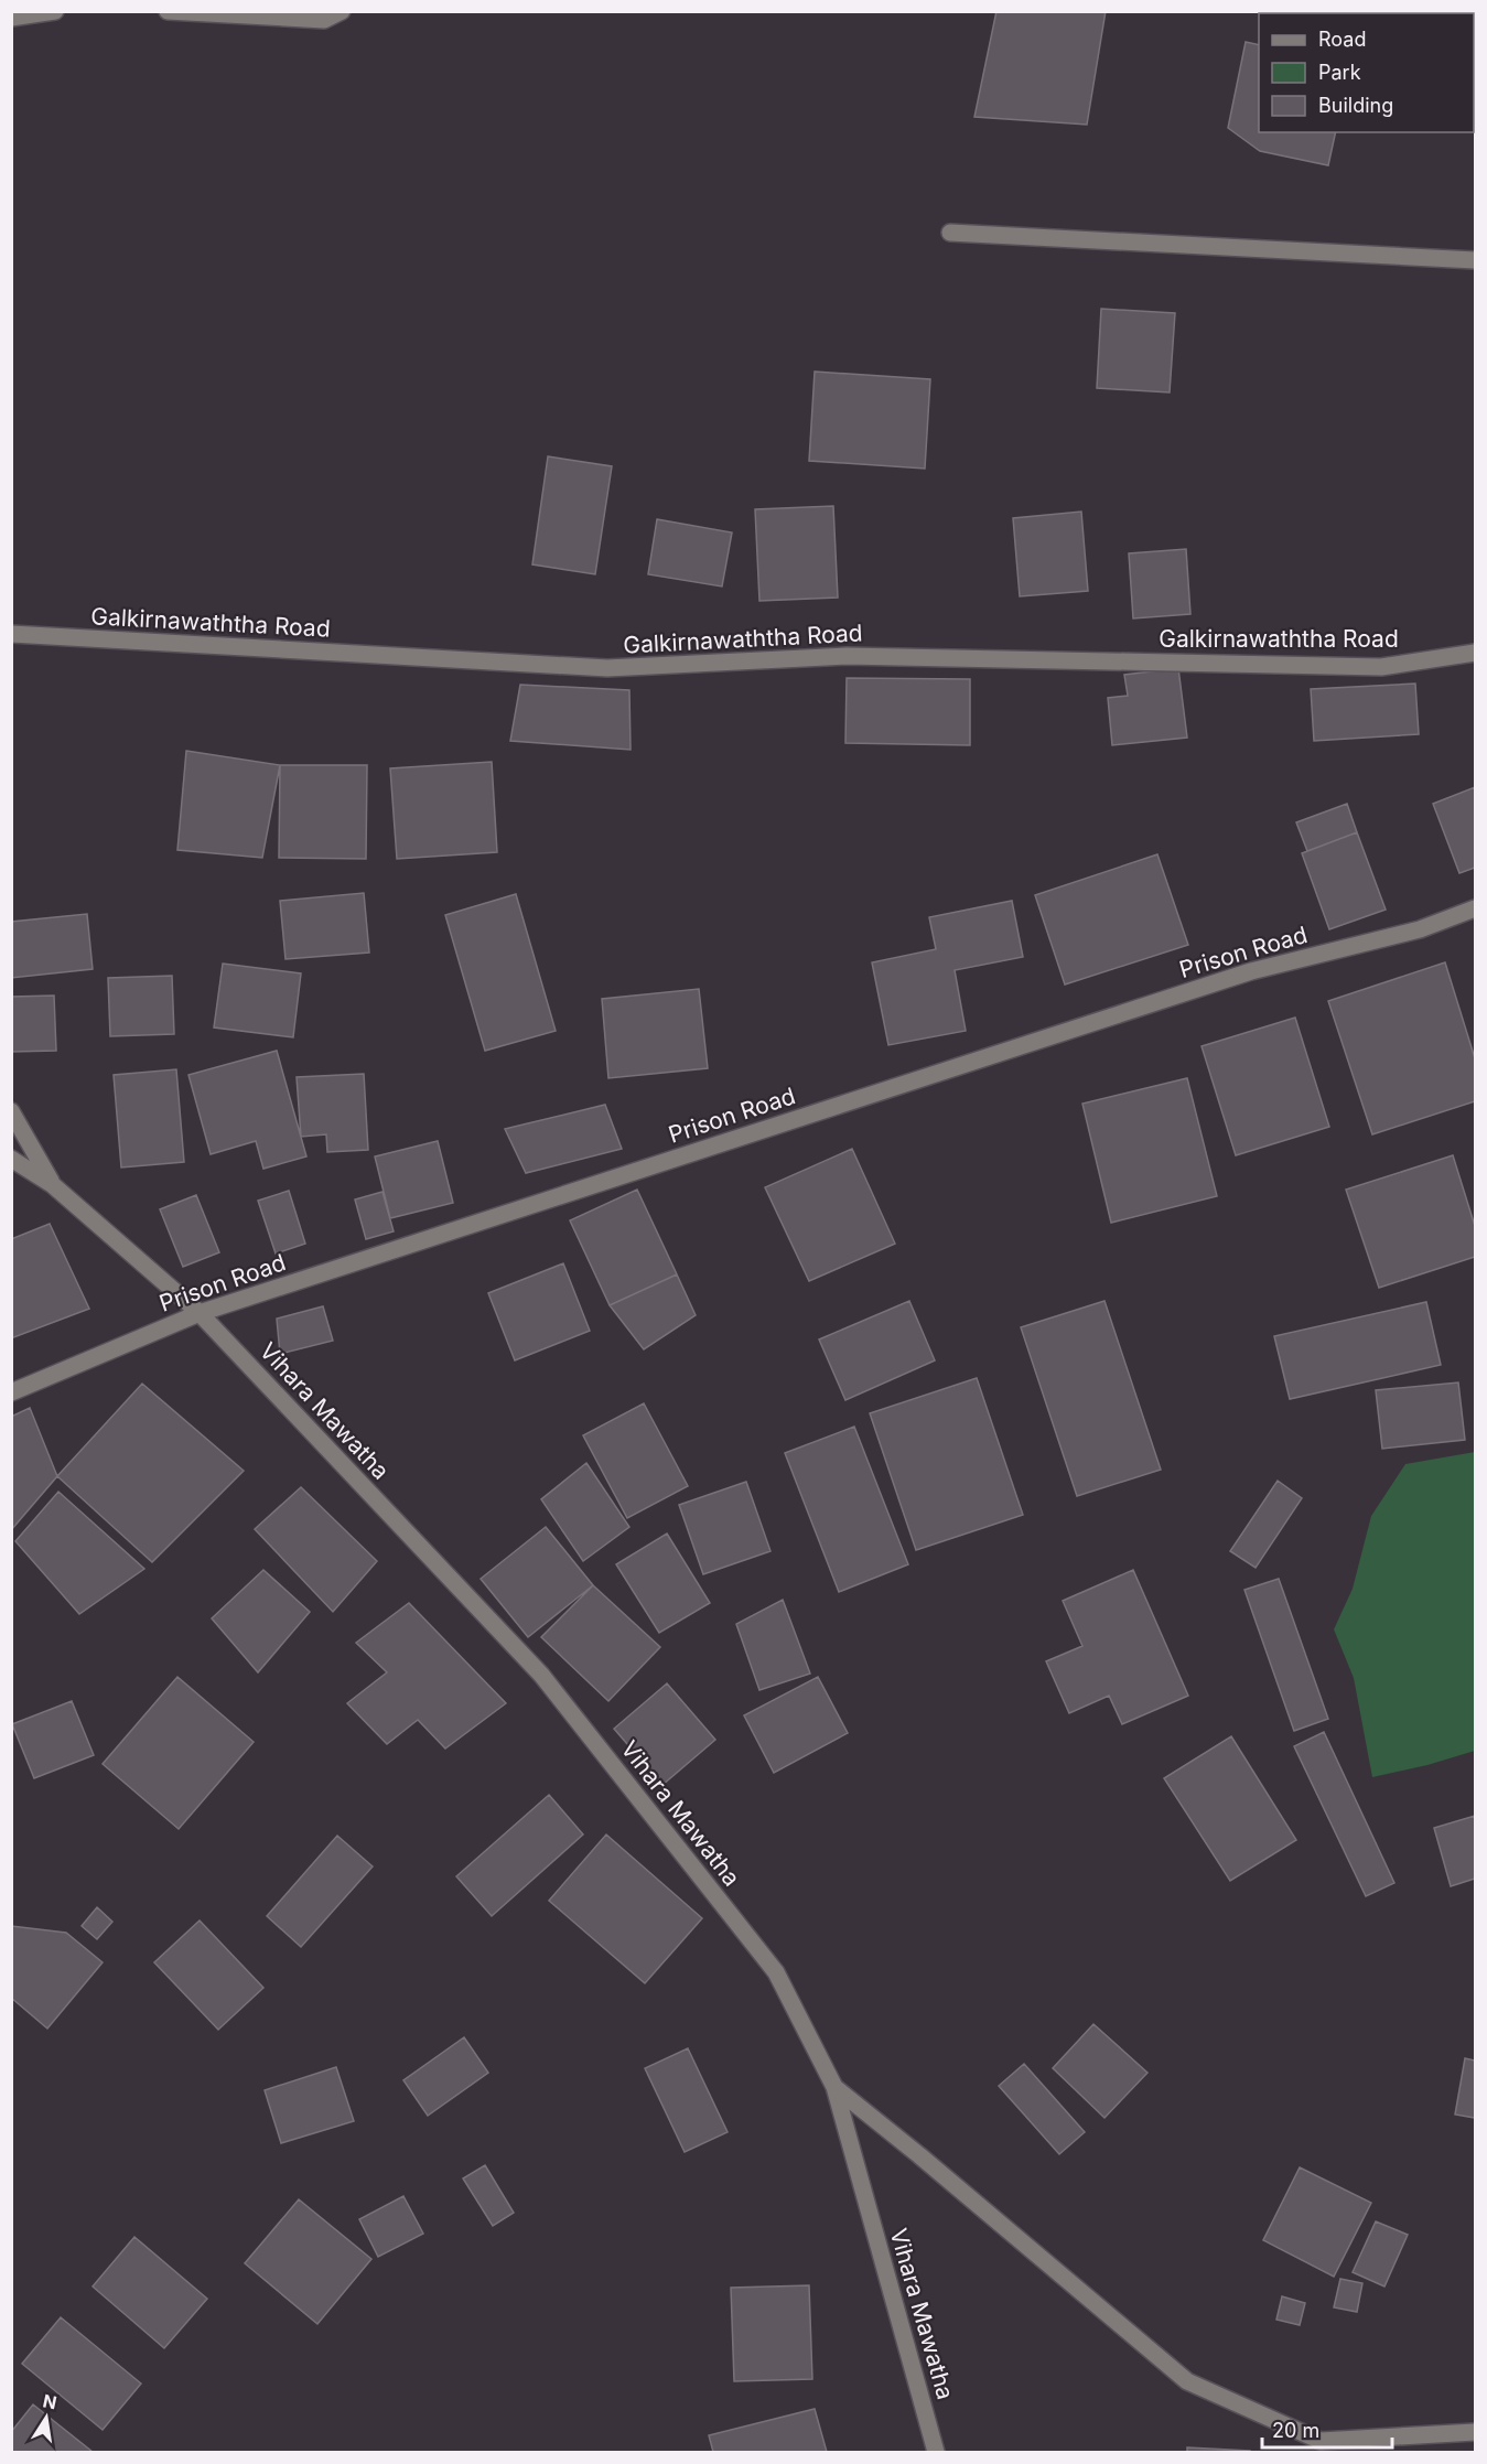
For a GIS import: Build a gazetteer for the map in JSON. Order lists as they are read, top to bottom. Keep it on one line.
{"streets":{"street":["Galkirnawaththa Road","Prison Road","Vihara Mawatha"]},"crossings":[["Prison Road","Vihara Mawatha"]],"legend":["Road","Park","Building"],"scale_bar":"20 m","north":"top"}
